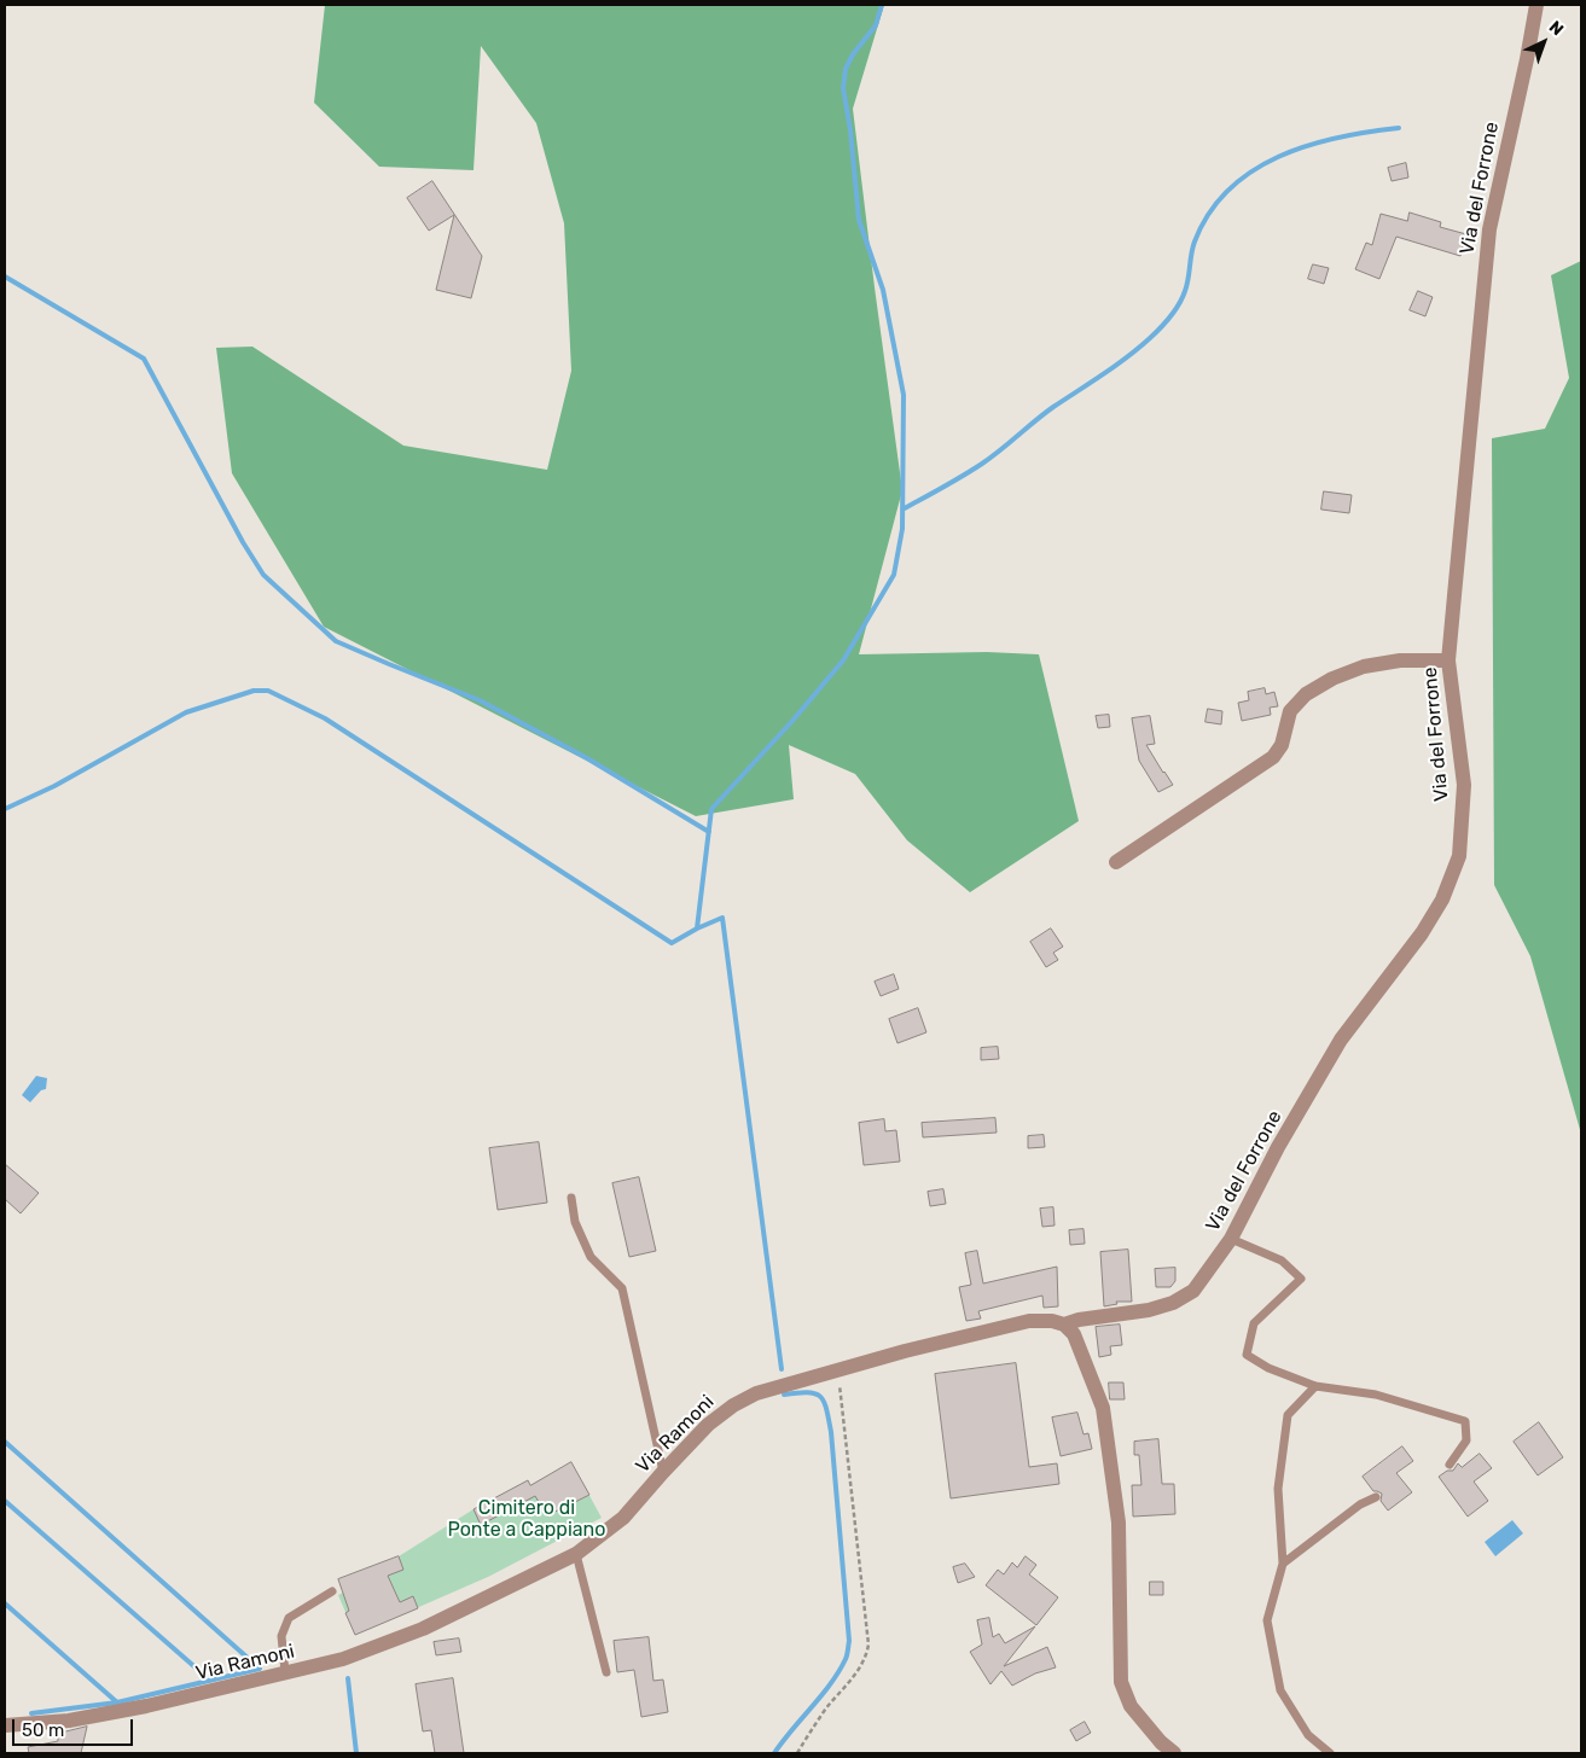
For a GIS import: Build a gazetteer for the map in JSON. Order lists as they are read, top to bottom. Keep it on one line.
{"streets":{"street":["Via del Forrone","Via Ramoni"]},"crossings":[["Via del Forrone","Via Ramoni"]],"parks":["Cimitero di Ponte a Cappiano"],"scale_bar":"50 m","north":"top right"}
